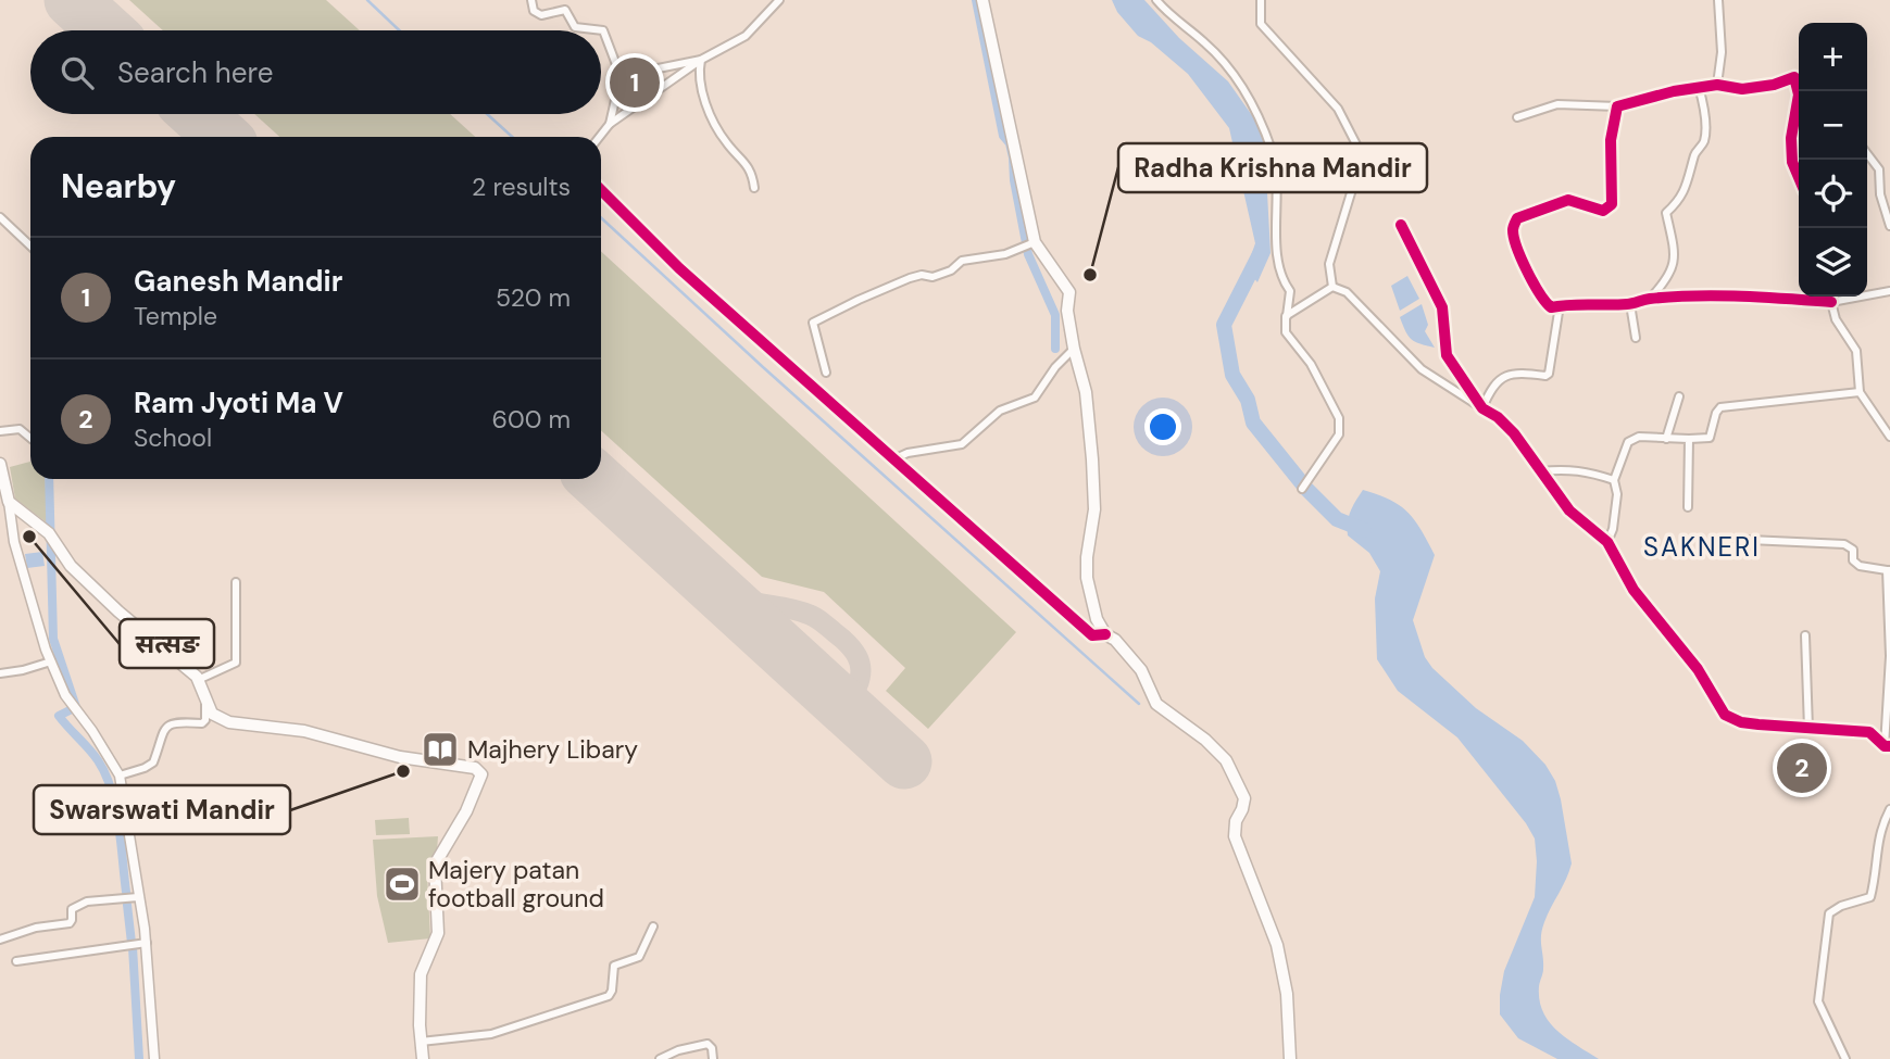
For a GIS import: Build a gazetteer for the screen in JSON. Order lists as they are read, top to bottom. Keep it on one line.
{"districts":["SAKNERI"],"places":{"other":["Radha Krishna Mandir","सत्सङ","Swarswati Mandir"],"library":["Majhery Libary"],"sports":["Majery patan football ground"]},"page":{"map_buttons":["+","−"],"search":"Search here","pins":["1","2"],"heading":["Nearby","2 results"],"list":[{"mark":"1","name":"Ganesh Mandir","note":"Temple","value":"520 m"},{"mark":"2","name":"Ram Jyoti Ma V","note":"School","value":"600 m"}]}}
